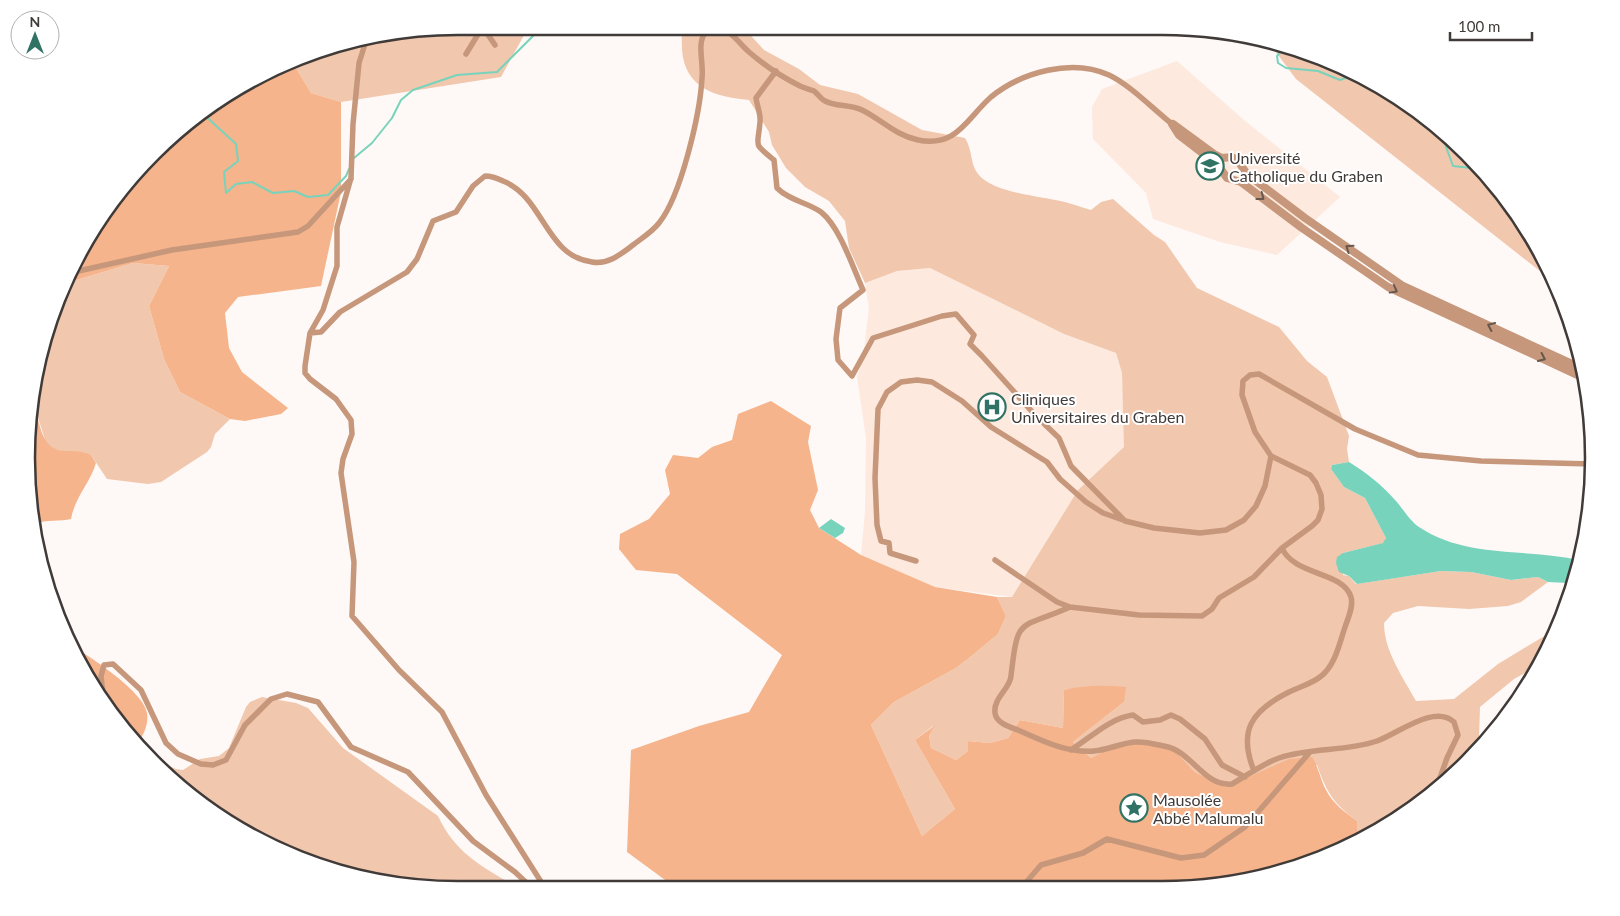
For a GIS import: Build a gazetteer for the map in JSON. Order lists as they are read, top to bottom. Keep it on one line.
{"places":{"school or university":["Université Catholique du Graben"],"hospital":["Cliniques Universitaires du Graben"],"place":["Mausolée Abbé Malumalu"]},"scale_bar":"100 m","north":"top"}
